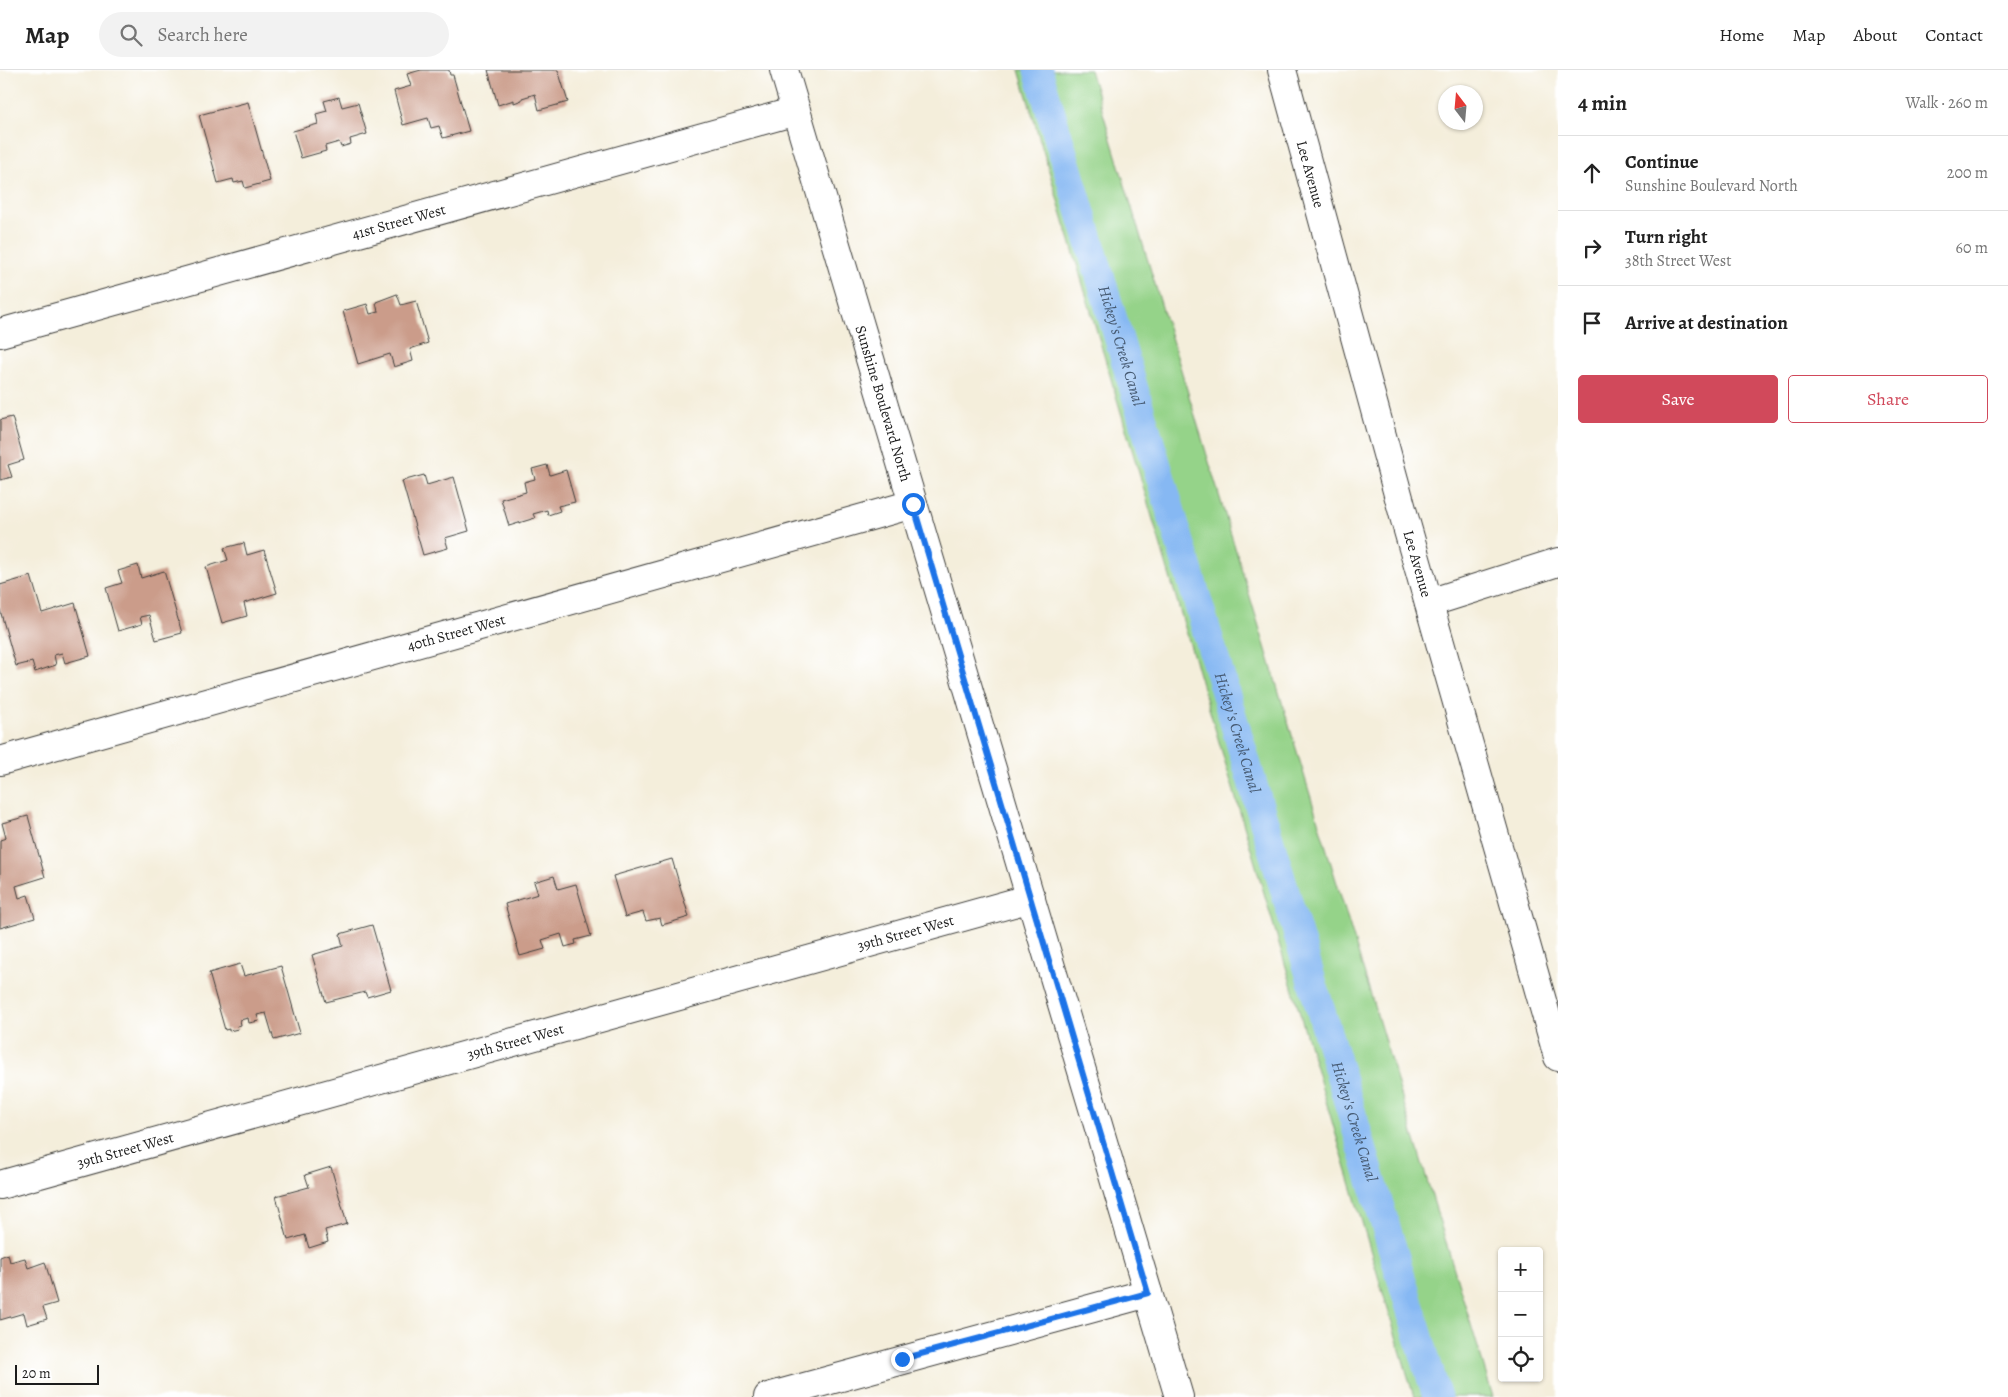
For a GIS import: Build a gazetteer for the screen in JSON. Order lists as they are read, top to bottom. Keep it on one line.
{"streets":{"street":["Lee Avenue","41st Street West","Sunshine Boulevard North","40th Street West","39th Street West"]},"crossings":[["41st Street West","Sunshine Boulevard North"],["Sunshine Boulevard North","40th Street West"],["Sunshine Boulevard North","39th Street West"]],"water":["Hickey's Creek Canal"],"scale_bar":"20 m","north":"top","page":{"header":"Map","search":"Search here","nav":["Home","Map","About","Contact"],"heading":["4 min","Walk · 260 m"],"list":[["Continue","Sunshine Boulevard North","200 m"],["Turn right","38th Street West","60 m"],"Arrive at destination"],"buttons":["Save","Share"],"map_buttons":["+","−"],"scale":"20 m"}}
